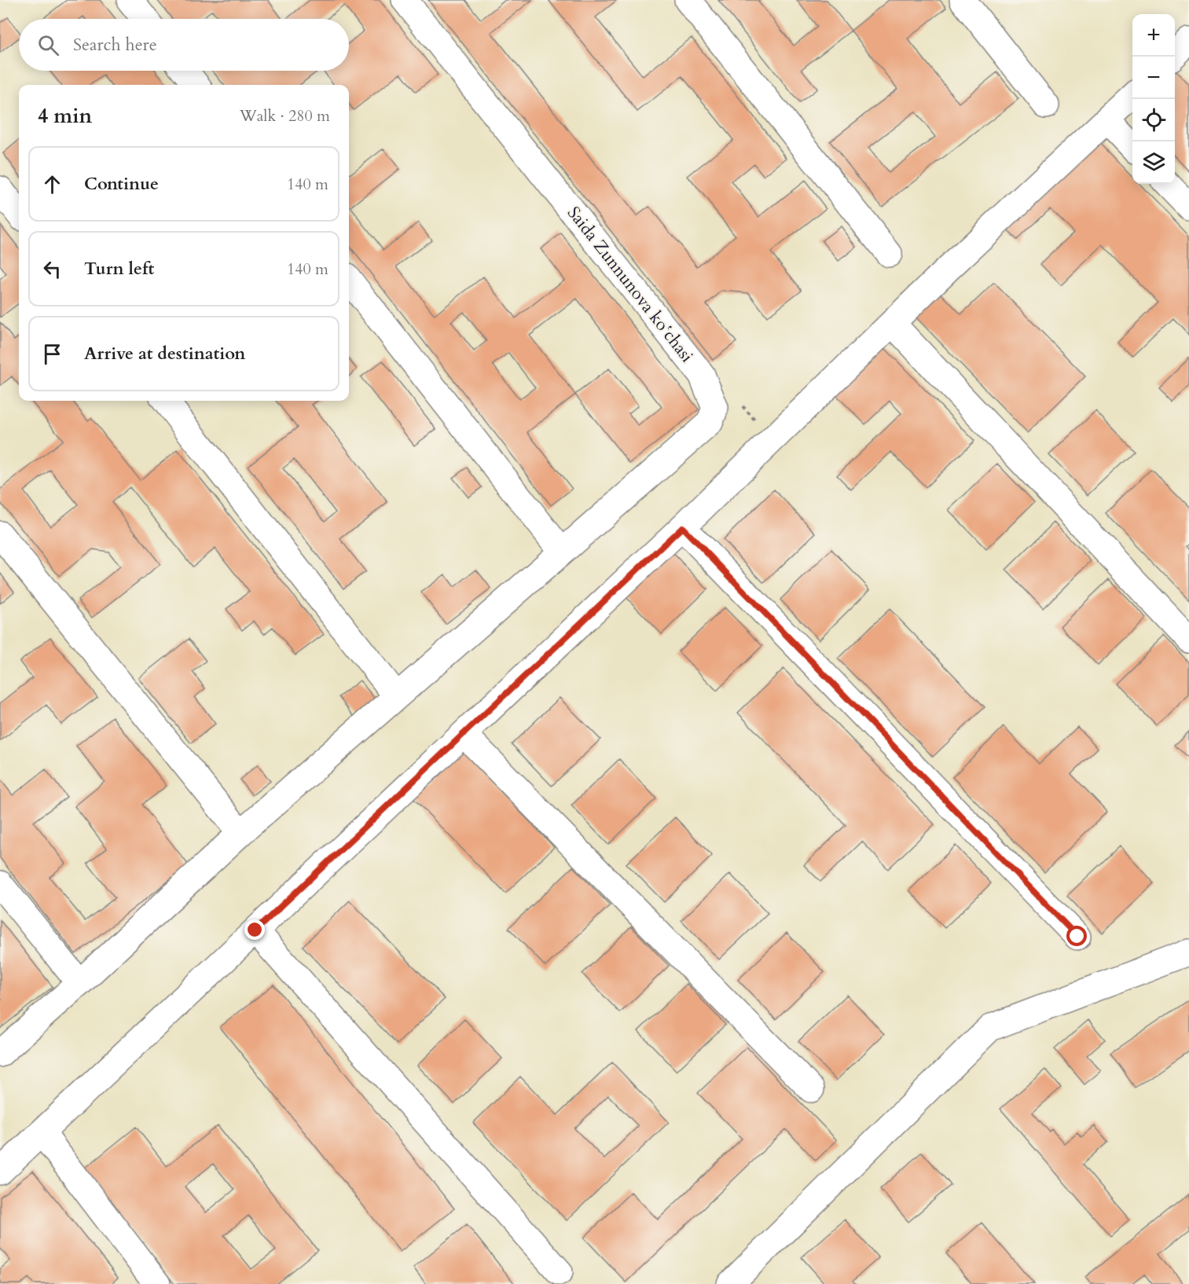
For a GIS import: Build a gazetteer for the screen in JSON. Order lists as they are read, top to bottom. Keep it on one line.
{"streets":{"street":["Saida Zunnunova koʻchasi"]},"page":{"map_buttons":["+","−"],"search":"Search here","heading":["4 min","Walk · 280 m"],"list":[["Continue","140 m"],["Turn left","140 m"],"Arrive at destination"]}}
